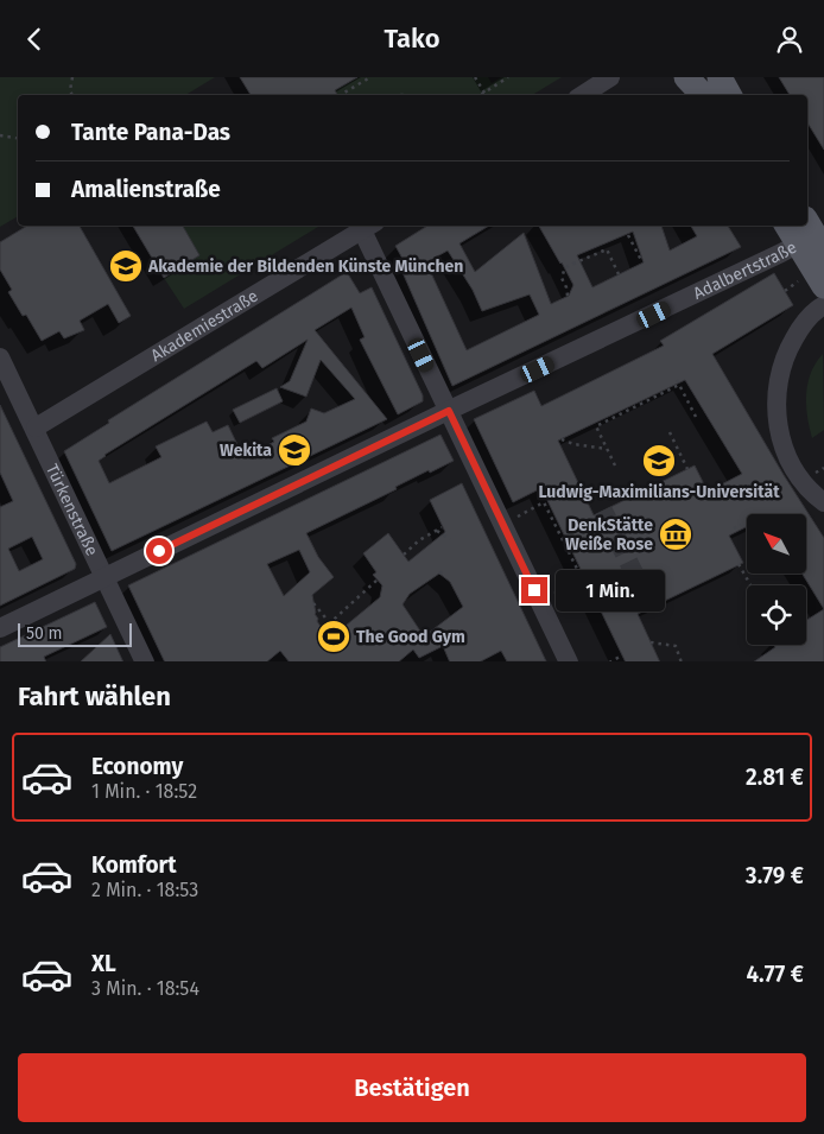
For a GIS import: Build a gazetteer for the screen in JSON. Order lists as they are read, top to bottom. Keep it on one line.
{"streets":{"street":["Adalbertstraße","Akademiestraße","Türkenstraße"]},"crossings":[["Adalbertstraße","Türkenstraße"],["Akademiestraße","Türkenstraße"]],"places":{"school or university":["Akademie der Bildenden Künste München","Wekita","Ludwig-Maximilians-Universität"],"museum":["DenkStätte Weiße Rose"],"sports":["The Good Gym"]},"scale_bar":"50 m","north":"top left","page":{"header":"Tako","banner":["Tante Pana-Das","Amalienstraße"],"bubble":"1 Min.","scale":"50 m","heading":"Fahrt wählen","list":[{"name":"Economy","note":"1 Min. · 18:52","value":"2.81 €"},{"name":"Komfort","note":"2 Min. · 18:53","value":"3.79 €"},{"name":"XL","note":"3 Min. · 18:54","value":"4.77 €"}],"buttons":"Bestätigen"}}
